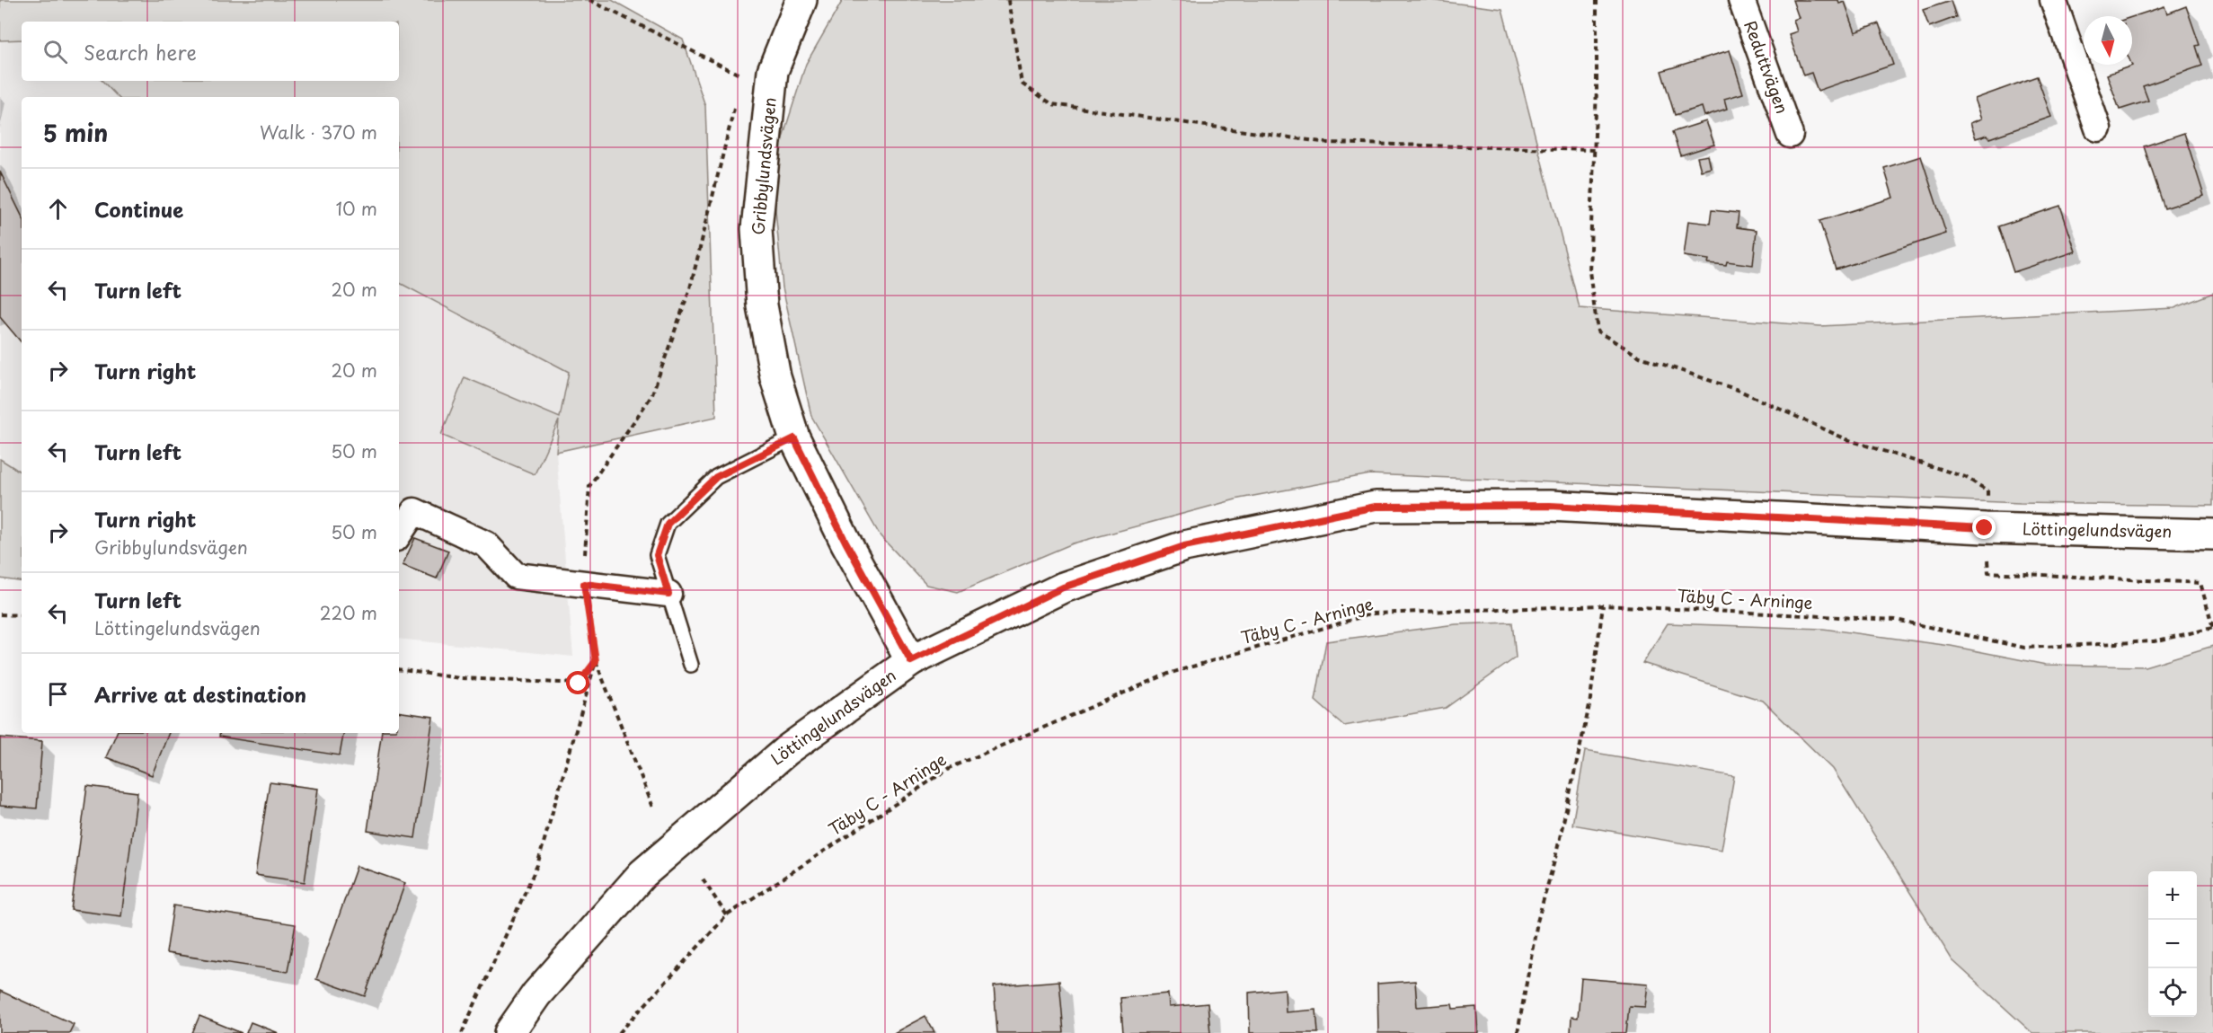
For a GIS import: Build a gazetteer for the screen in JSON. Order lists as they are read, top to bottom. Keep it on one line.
{"streets":{"main road":["Gribbylundsvägen","Löttingelundsvägen"],"street":["Reduttvägen"],"path":["Täby C - Arninge"]},"crossings":[["Gribbylundsvägen","Löttingelundsvägen"]],"north":"bottom","page":{"search":"Search here","heading":["5 min","Walk · 370 m"],"list":[["Continue","10 m"],["Turn left","20 m"],["Turn right","20 m"],["Turn left","50 m"],["Turn right","Gribbylundsvägen","50 m"],["Turn left","Löttingelundsvägen","220 m"],"Arrive at destination"],"map_buttons":["+","−"]}}
